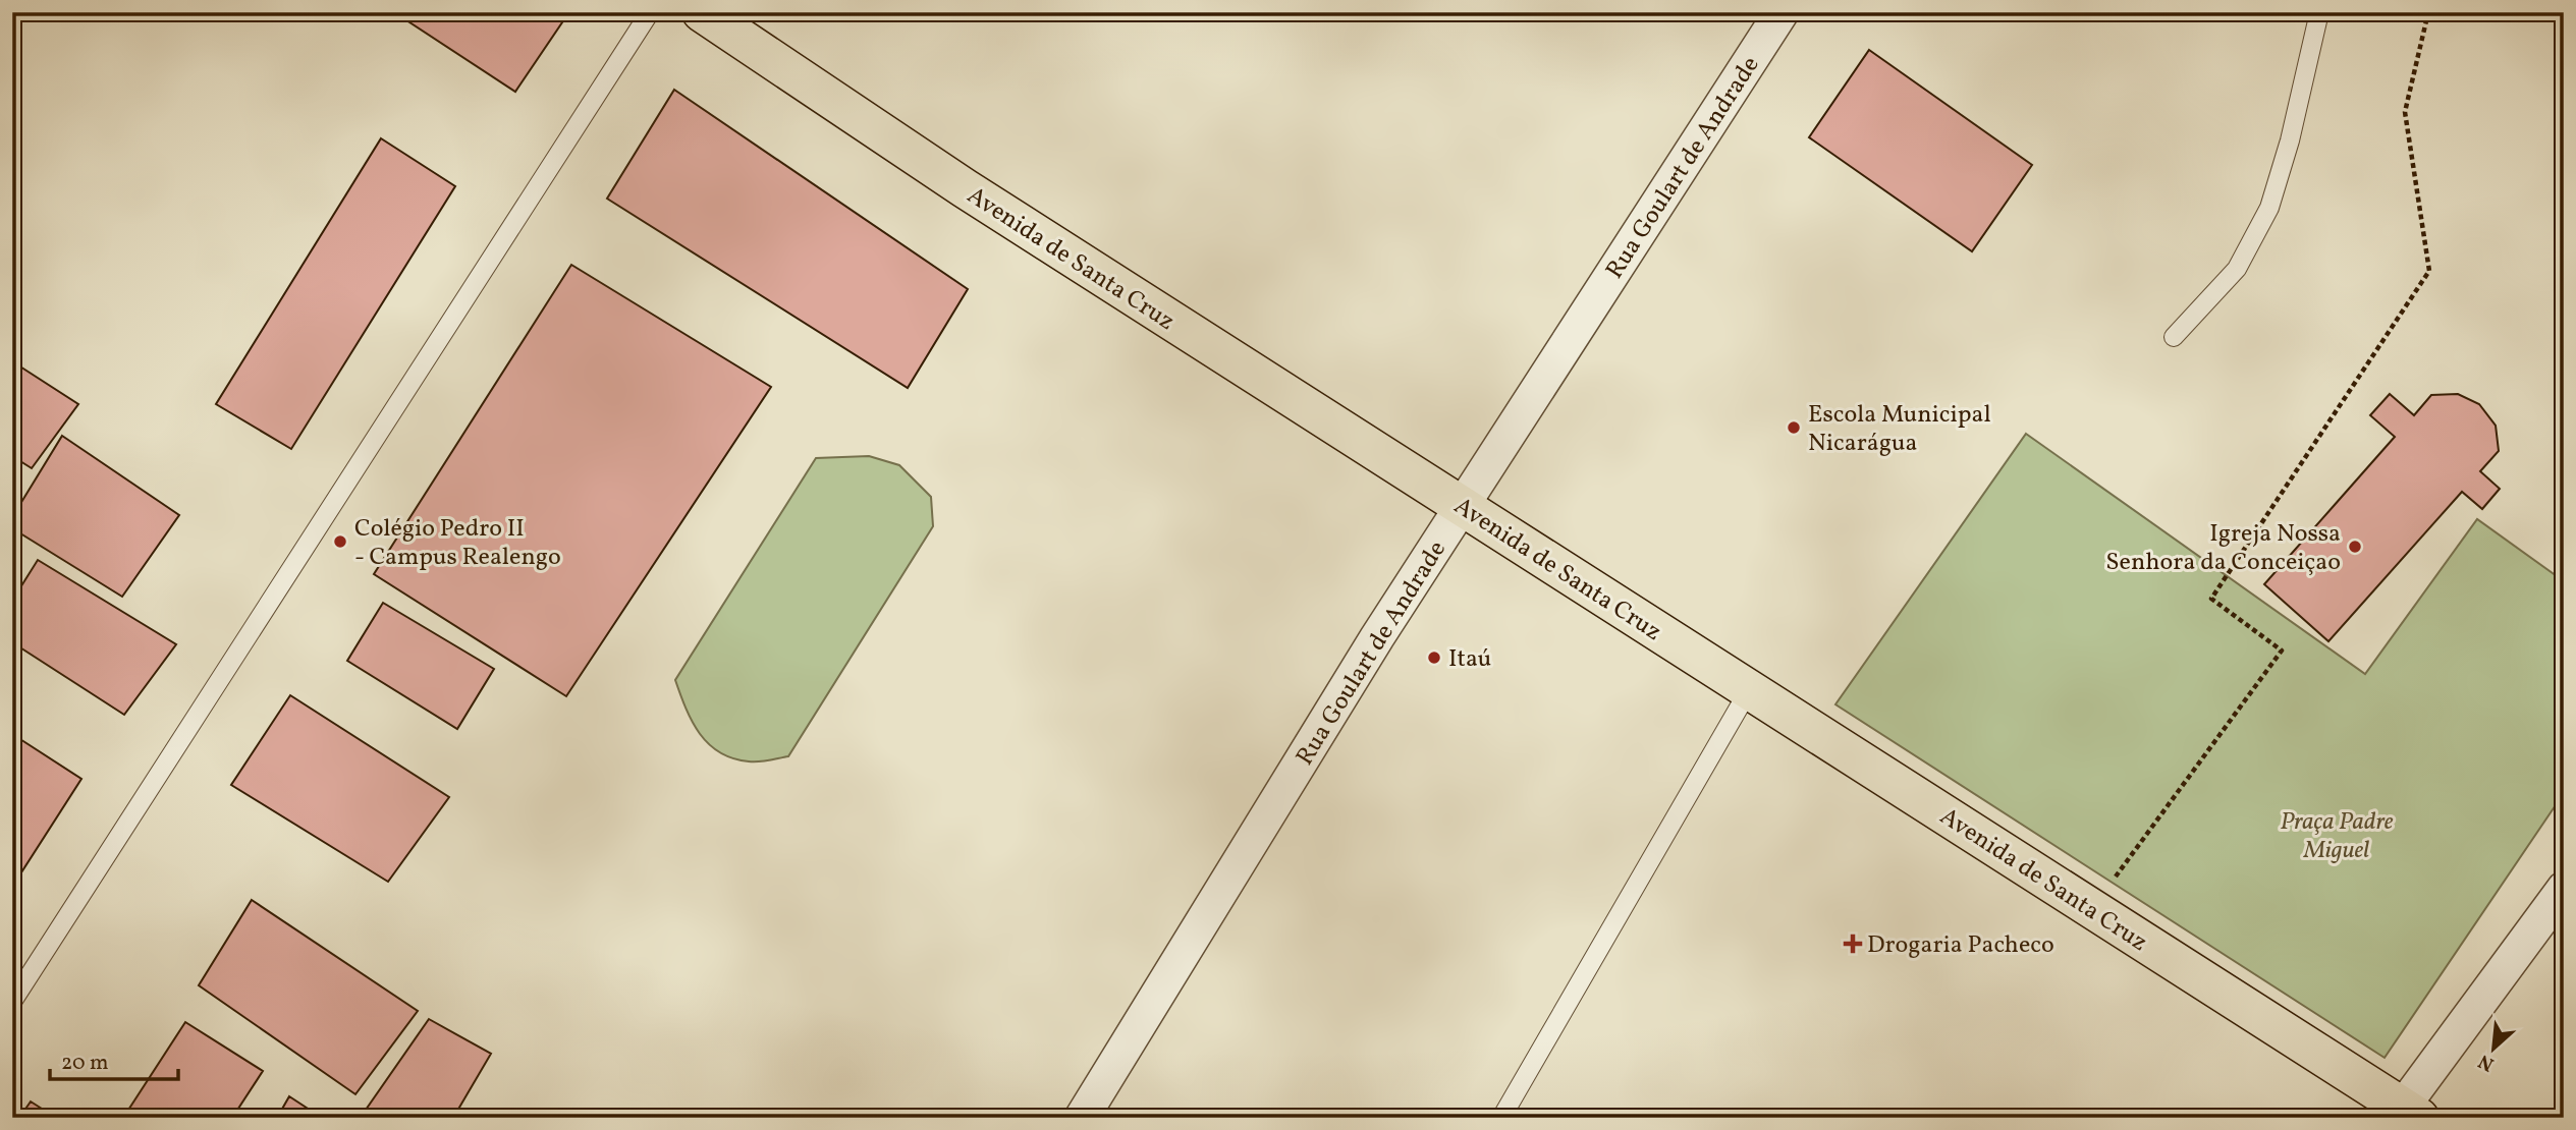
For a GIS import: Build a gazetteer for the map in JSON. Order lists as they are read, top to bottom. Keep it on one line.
{"streets":{"main road":["Avenida de Santa Cruz"],"street":["Rua Goulart de Andrade"]},"crossings":[["Rua Goulart de Andrade","Avenida de Santa Cruz"]],"parks":["Praça Padre Miguel"],"places":{"other":["Escola Municipal Nicarágua","Colégio Pedro II - Campus Realengo","Igreja Nossa Senhora da Conceiçao","Itaú"],"health":["Drogaria Pacheco"]},"scale_bar":"20 m","north":"bottom left"}
